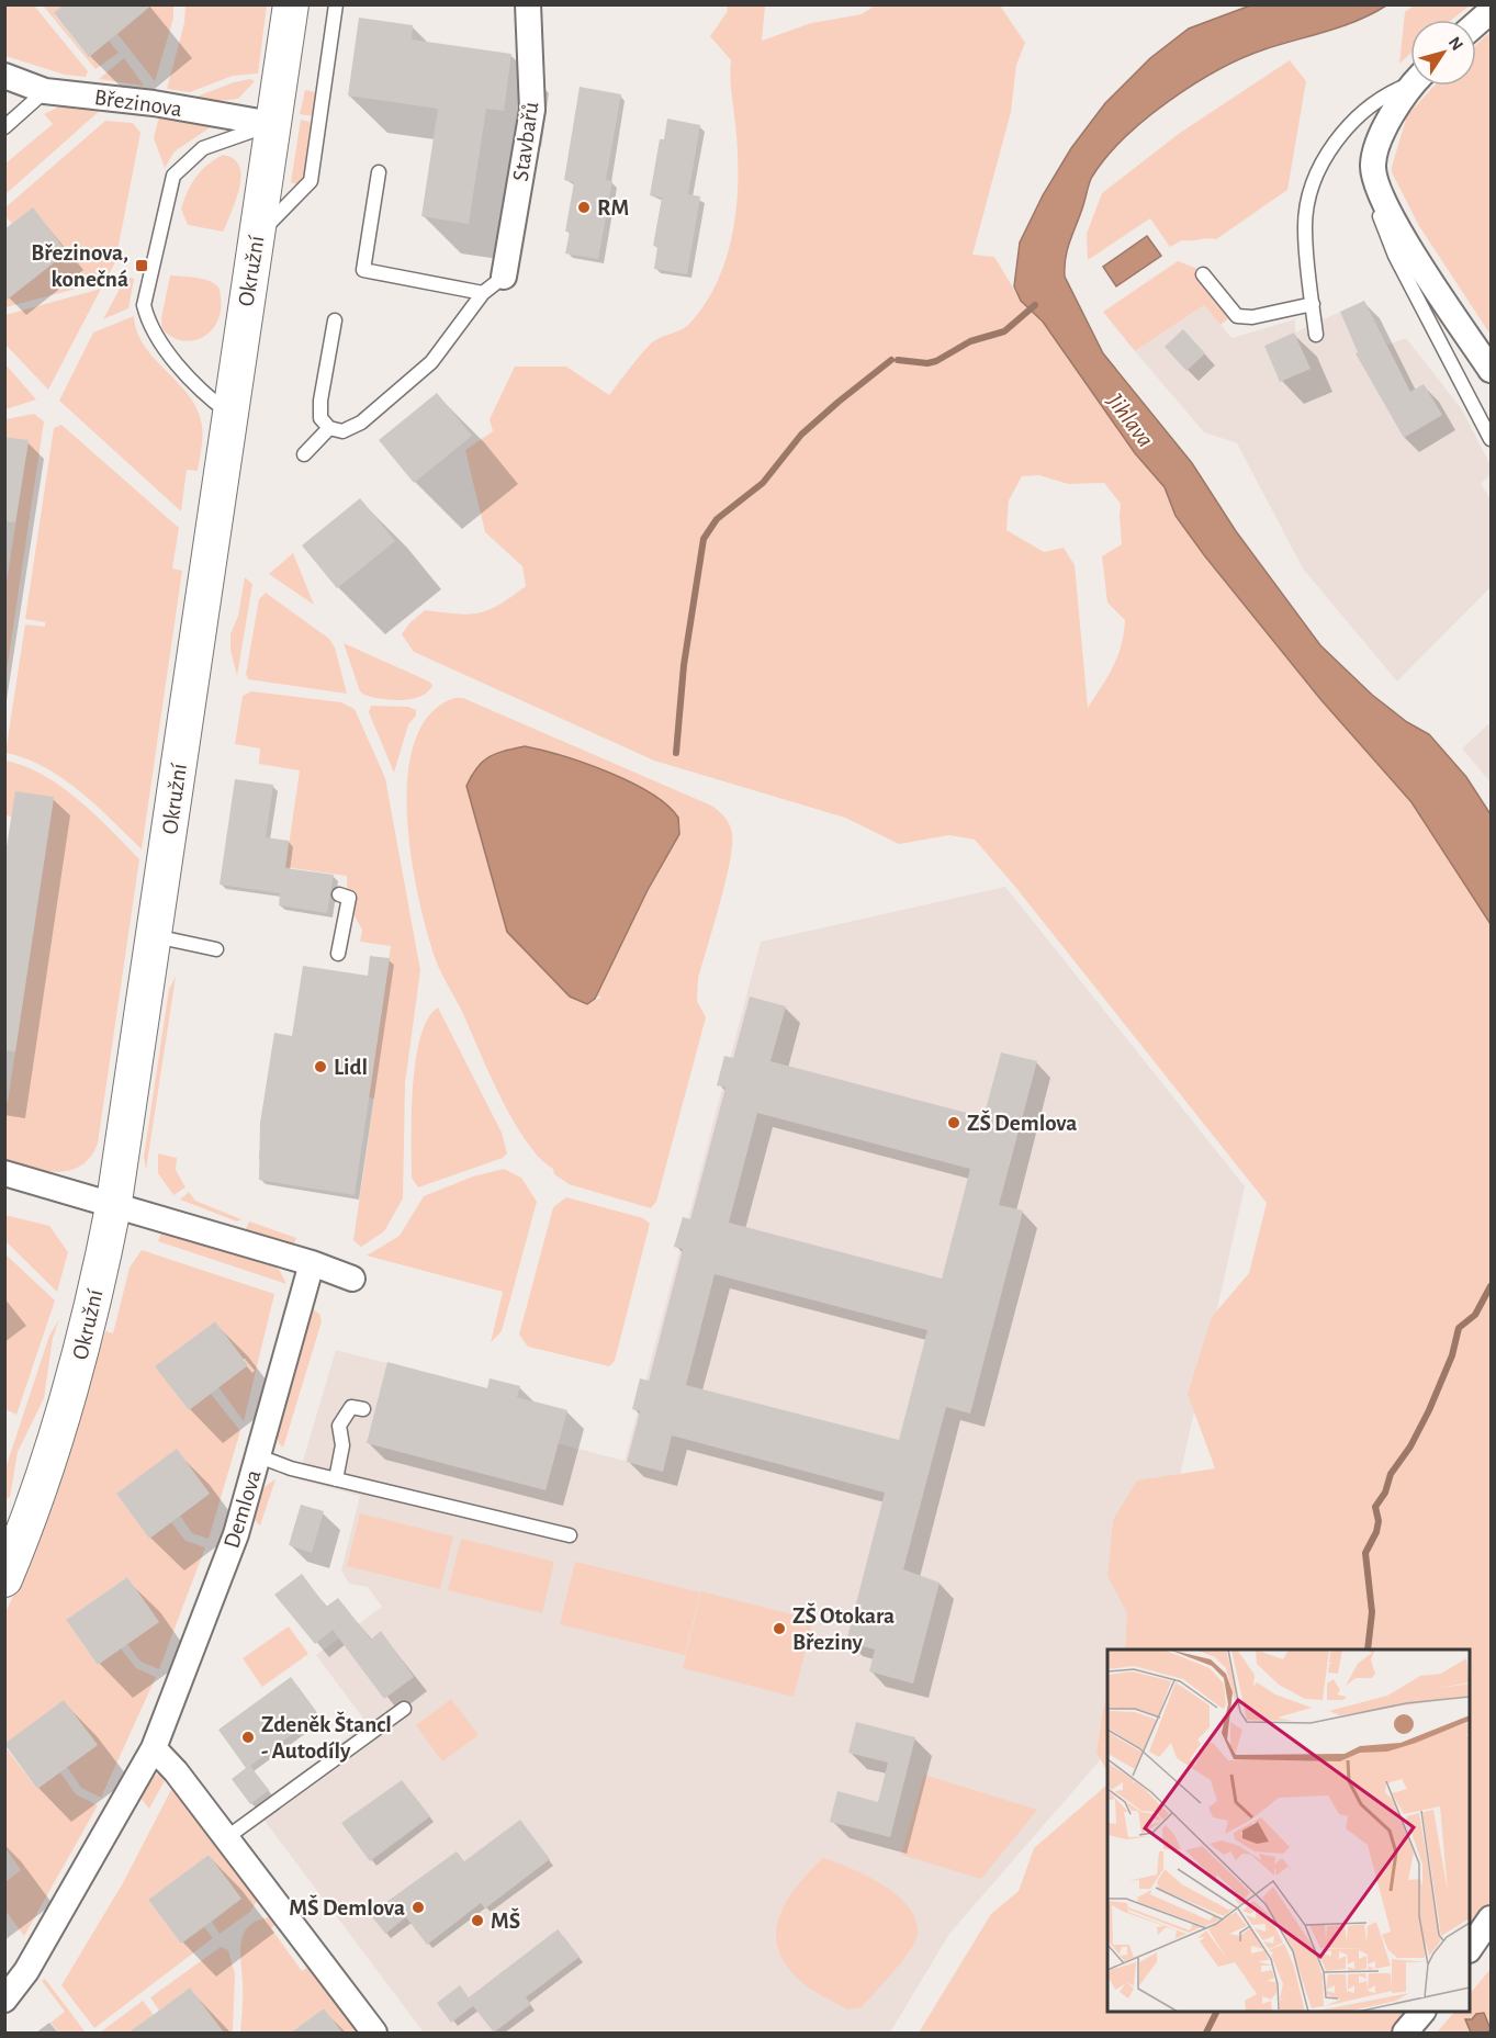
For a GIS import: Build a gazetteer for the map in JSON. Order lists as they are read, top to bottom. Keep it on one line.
{"streets":{"street":["Březinova","Stavbařů","Okružní","Demlova"]},"crossings":[["Březinova","Okružní"]],"water":["Jihlava"],"places":{"other":["RM","Lidl","ZŠ Demlova","ZŠ Otokara Březiny","Zdeněk Štancl - Autodíly","MŠ Demlova","MŠ"],"transit":["Březinova, konečná"]},"north":"top right"}
